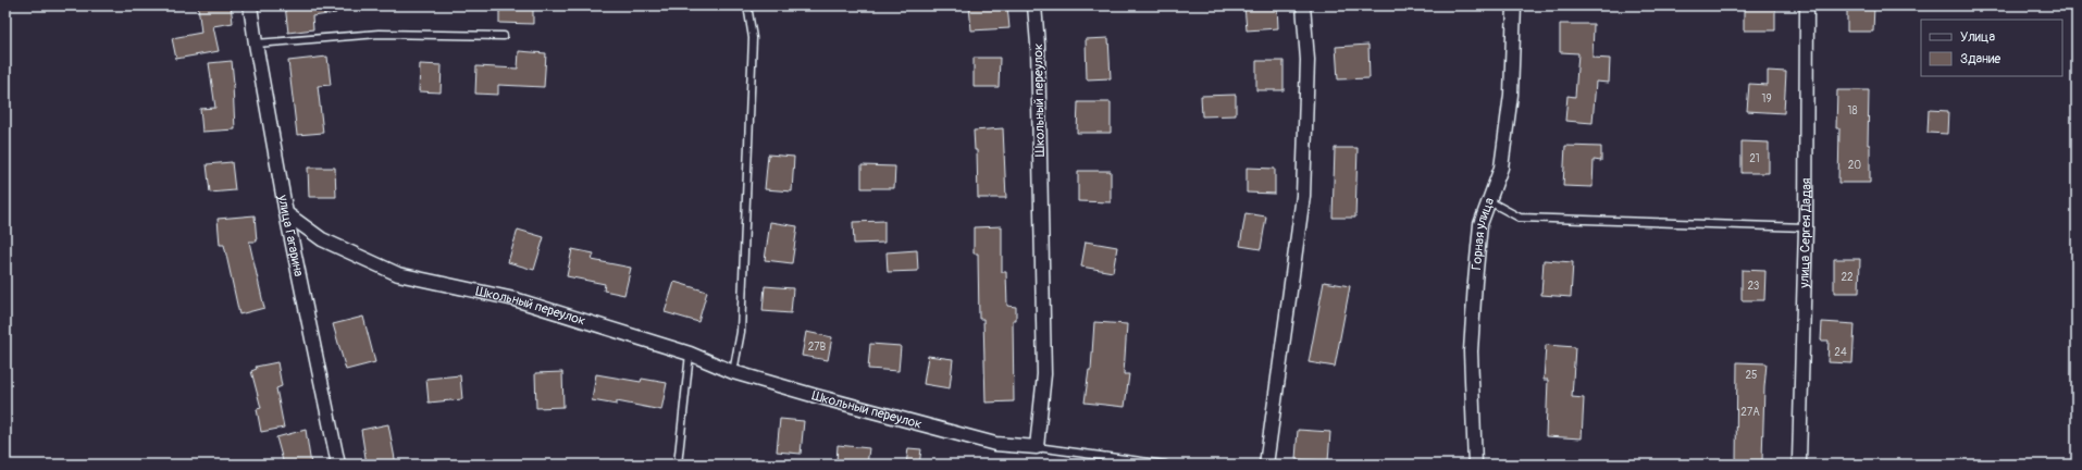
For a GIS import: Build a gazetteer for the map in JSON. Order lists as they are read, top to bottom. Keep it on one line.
{"streets":{"street":["Школьный переулок","улица Сергея Дадая","Горная улица","улица Гагарина"]},"crossings":[["Школьный переулок","улица Гагарина"]],"house_numbers":["19","18","21","20","22","23","27В","24","25","27А"],"legend":["Улица","Здание"]}
